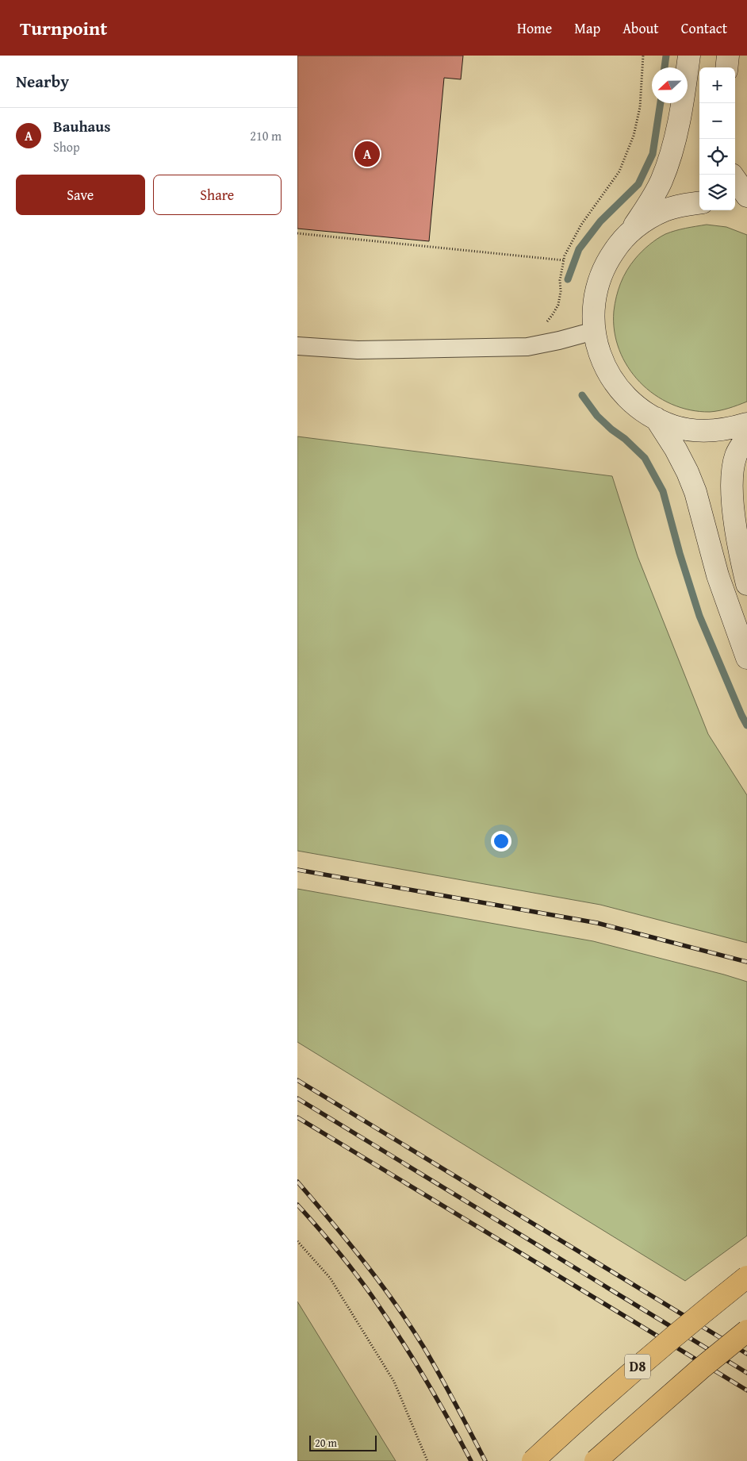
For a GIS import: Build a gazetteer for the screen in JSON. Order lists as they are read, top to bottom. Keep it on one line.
{"streets":{"highway":["D8"]},"scale_bar":"20 m","north":"left","page":{"header":"Turnpoint","nav":["Home","Map","About","Contact"],"heading":"Nearby","map_buttons":["+","−"],"list":[{"mark":"A","name":"Bauhaus","note":"Shop","value":"210 m"}],"pins":"A","buttons":["Save","Share"],"scale":"20 m"}}
